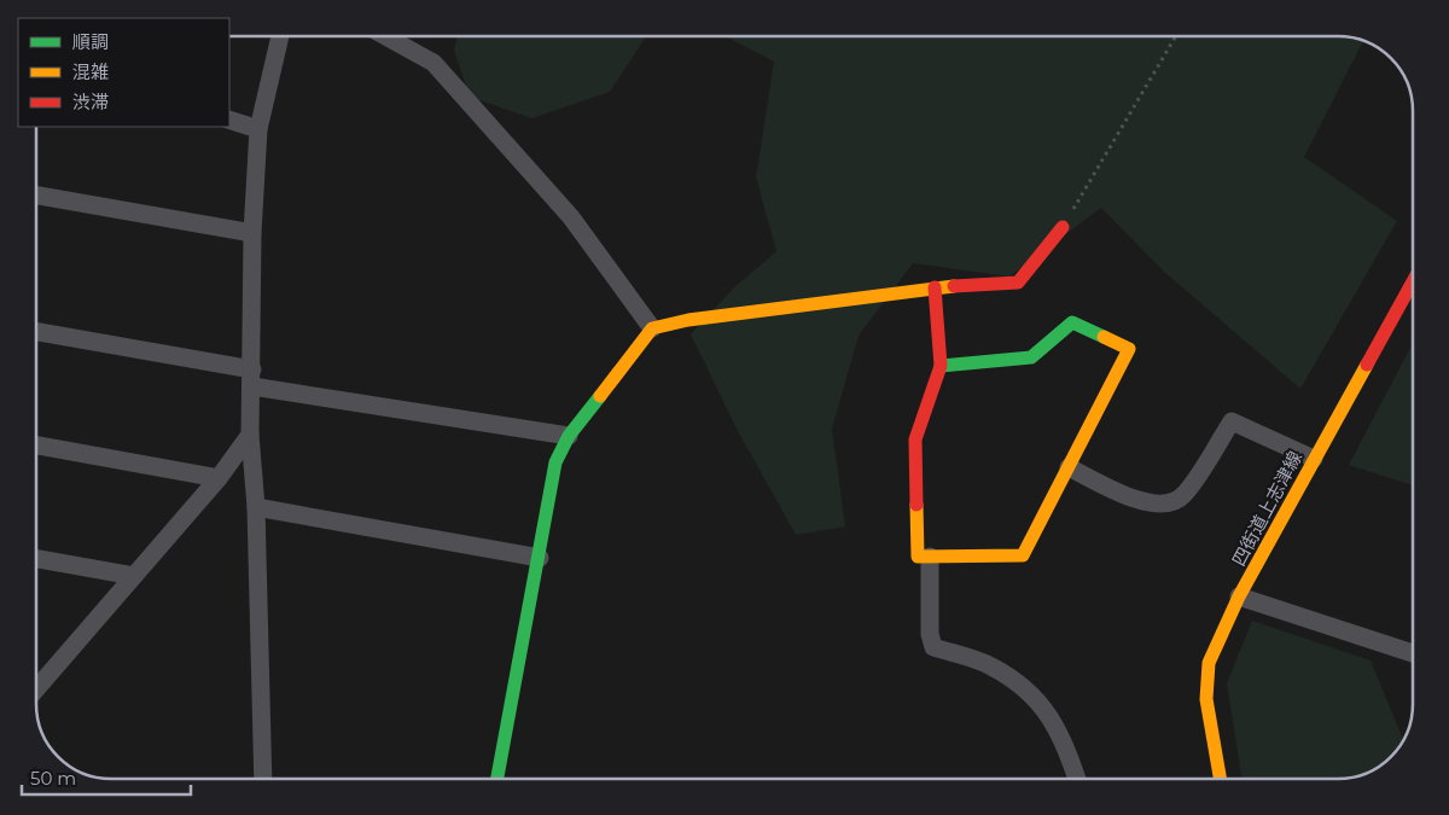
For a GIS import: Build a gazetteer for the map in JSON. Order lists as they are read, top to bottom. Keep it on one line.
{"streets":{"street":["四街道上志津線"]},"legend":["順調","混雑","渋滞"],"scale_bar":"50 m"}
